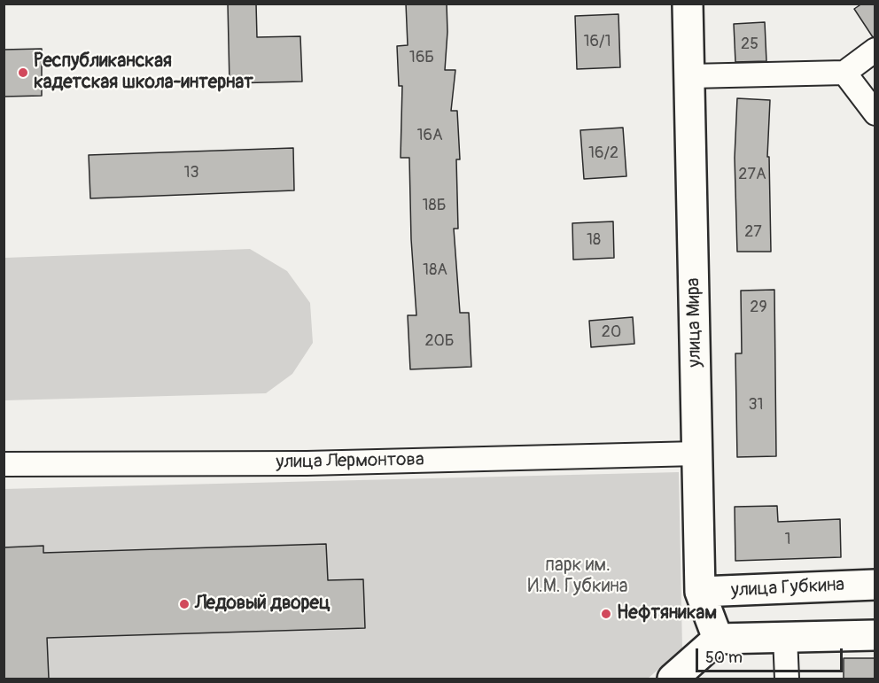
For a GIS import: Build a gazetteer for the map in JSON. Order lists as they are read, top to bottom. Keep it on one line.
{"streets":{"street":["улица Мира","улица Лермонтова","улица Губкина"]},"crossings":[["улица Мира","улица Лермонтова"],["улица Мира","улица Губкина"]],"parks":["парк им. И.М. Губкина"],"places":["Республиканская кадетская школа-интернат","Ледовый дворец","Нефтяникам"],"house_numbers":["16/1","25","16Б","16А","16/2","13","27А","18Б","27","18","18А","29","20","20Б","31","1"],"scale_bar":"50 m"}
